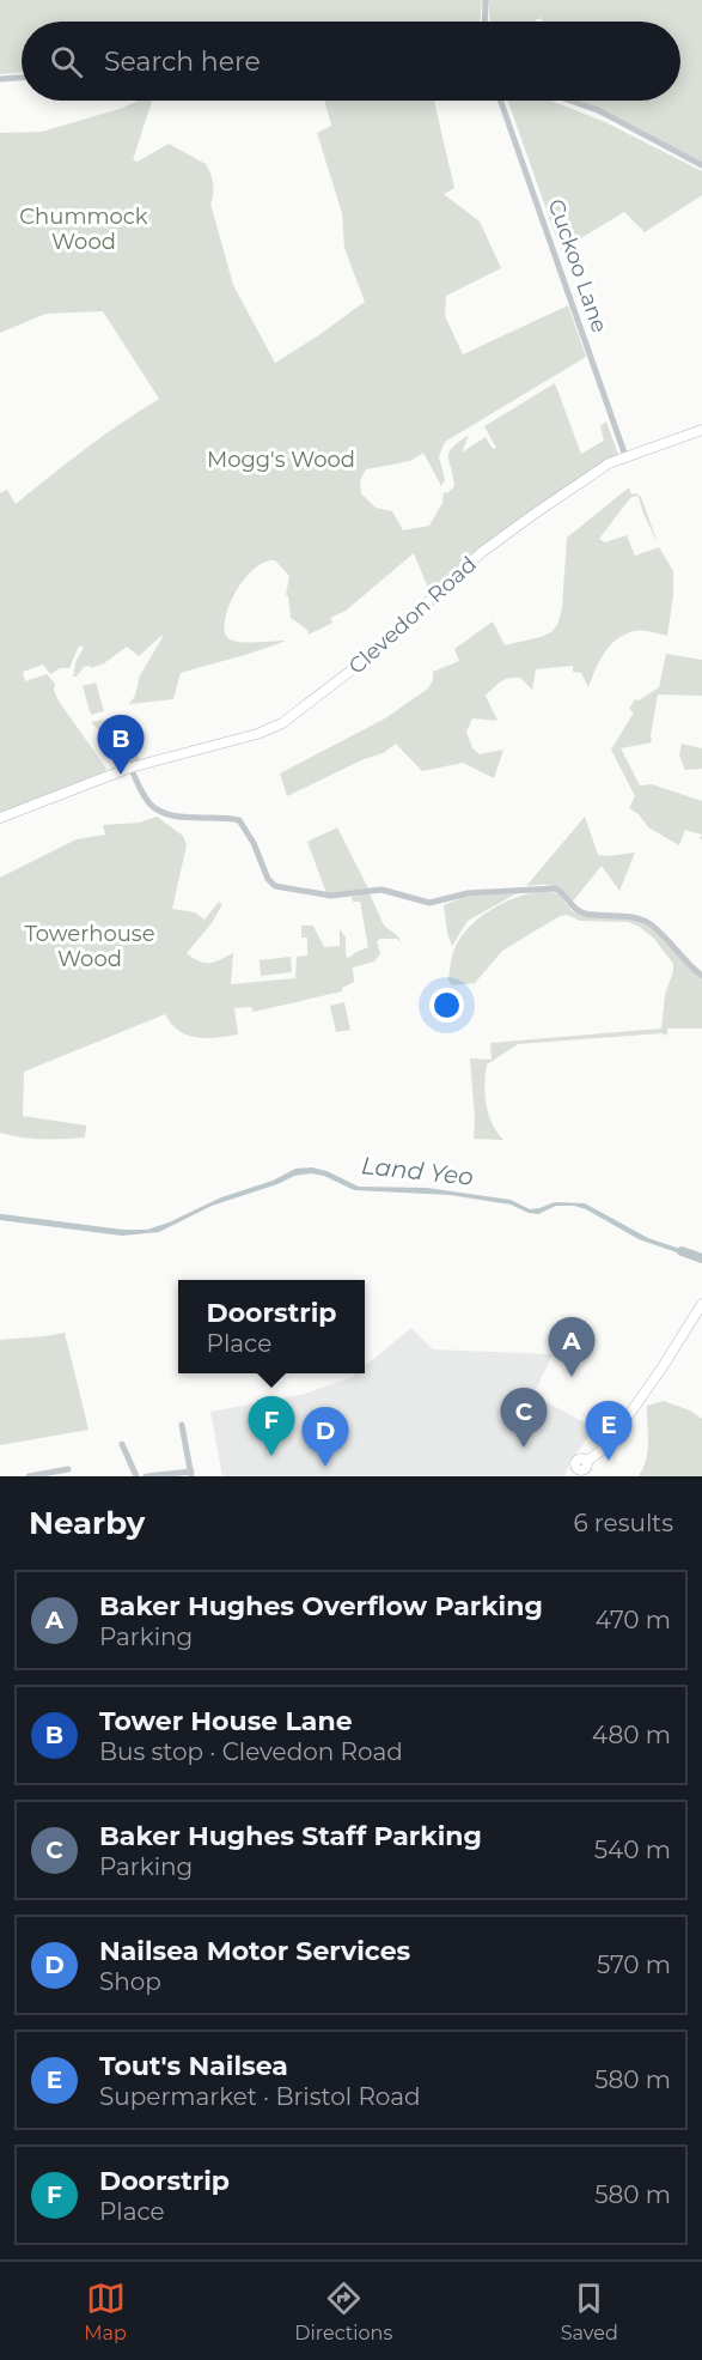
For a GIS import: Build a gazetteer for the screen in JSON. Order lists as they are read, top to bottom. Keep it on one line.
{"streets":{"main road":["Clevedon Road"],"street":["Cuckoo Lane"]},"crossings":[["Cuckoo Lane","Clevedon Road"]],"water":["Land Yeo"],"parks":["Chummock Wood","Mogg's Wood","Towerhouse Wood"],"page":{"search":"Search here","pins":["B","A","C","F","E","D"],"popup":["Doorstrip","Place"],"heading":["Nearby","6 results"],"list":[{"mark":"A","name":"Baker Hughes Overflow Parking","note":"Parking","value":"470 m"},{"mark":"B","name":"Tower House Lane","note":"Bus stop · Clevedon Road","value":"480 m"},{"mark":"C","name":"Baker Hughes Staff Parking","note":"Parking","value":"540 m"},{"mark":"D","name":"Nailsea Motor Services","note":"Shop","value":"570 m"},{"mark":"E","name":"Tout's Nailsea","note":"Supermarket · Bristol Road","value":"580 m"},{"mark":"F","name":"Doorstrip","note":"Place","value":"580 m"}],"nav":["Map","Directions","Saved"]}}
